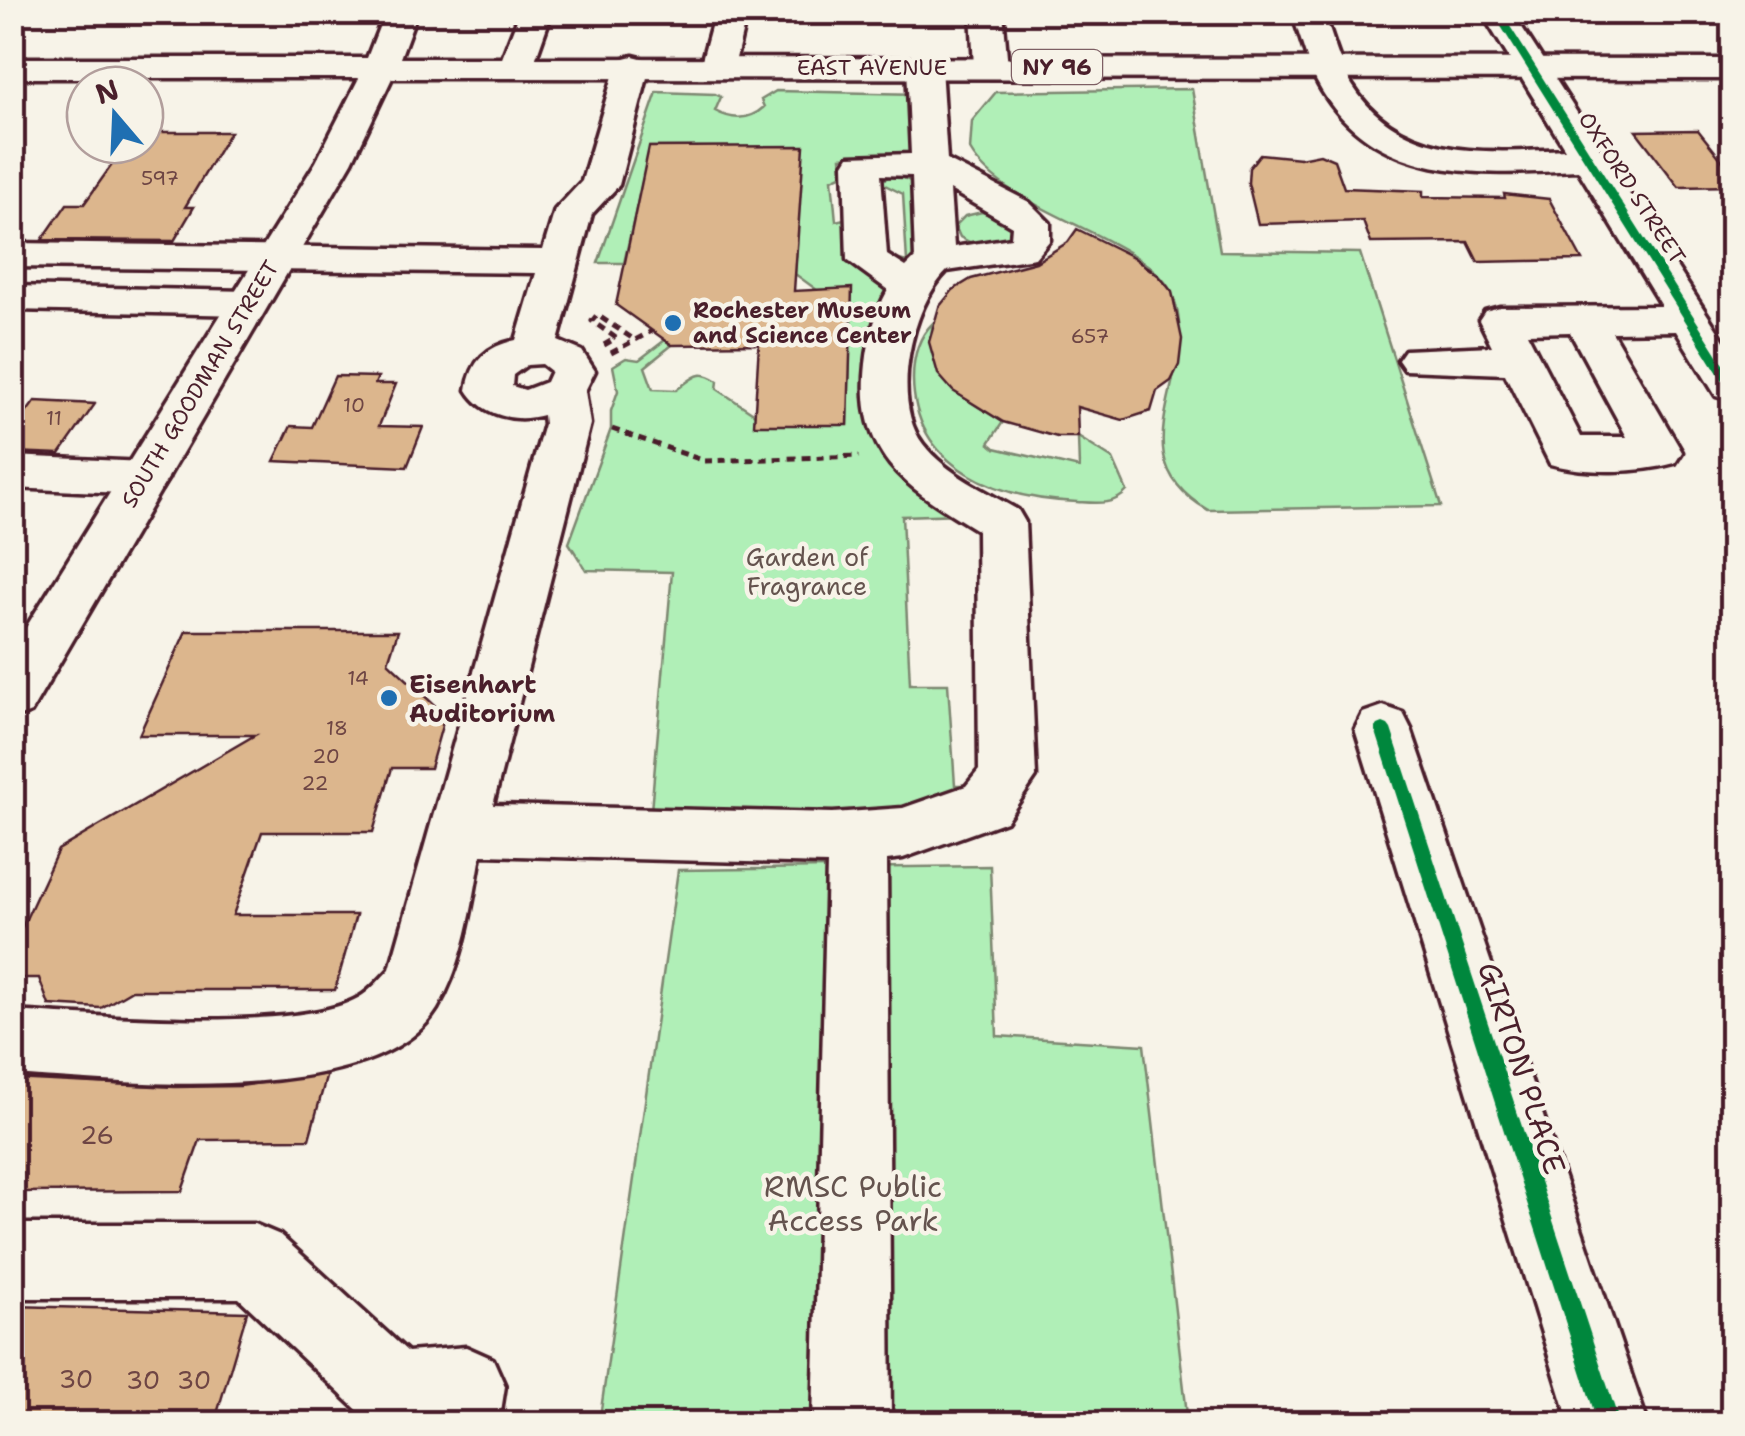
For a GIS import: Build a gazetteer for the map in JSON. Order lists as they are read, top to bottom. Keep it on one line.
{"streets":{"main road":["EAST AVENUE","NY 96","OXFORD STREET","SOUTH GOODMAN STREET","GIRTON PLACE"]},"crossings":[["EAST AVENUE","OXFORD STREET"],["EAST AVENUE","SOUTH GOODMAN STREET"]],"parks":["Garden of Fragrance","RMSC Public Access Park"],"places":["Rochester Museum and Science Center","Eisenhart Auditorium"],"house_numbers":["597","657","10","11","14","18","20","22","26","30","30","30"],"north":"top"}
